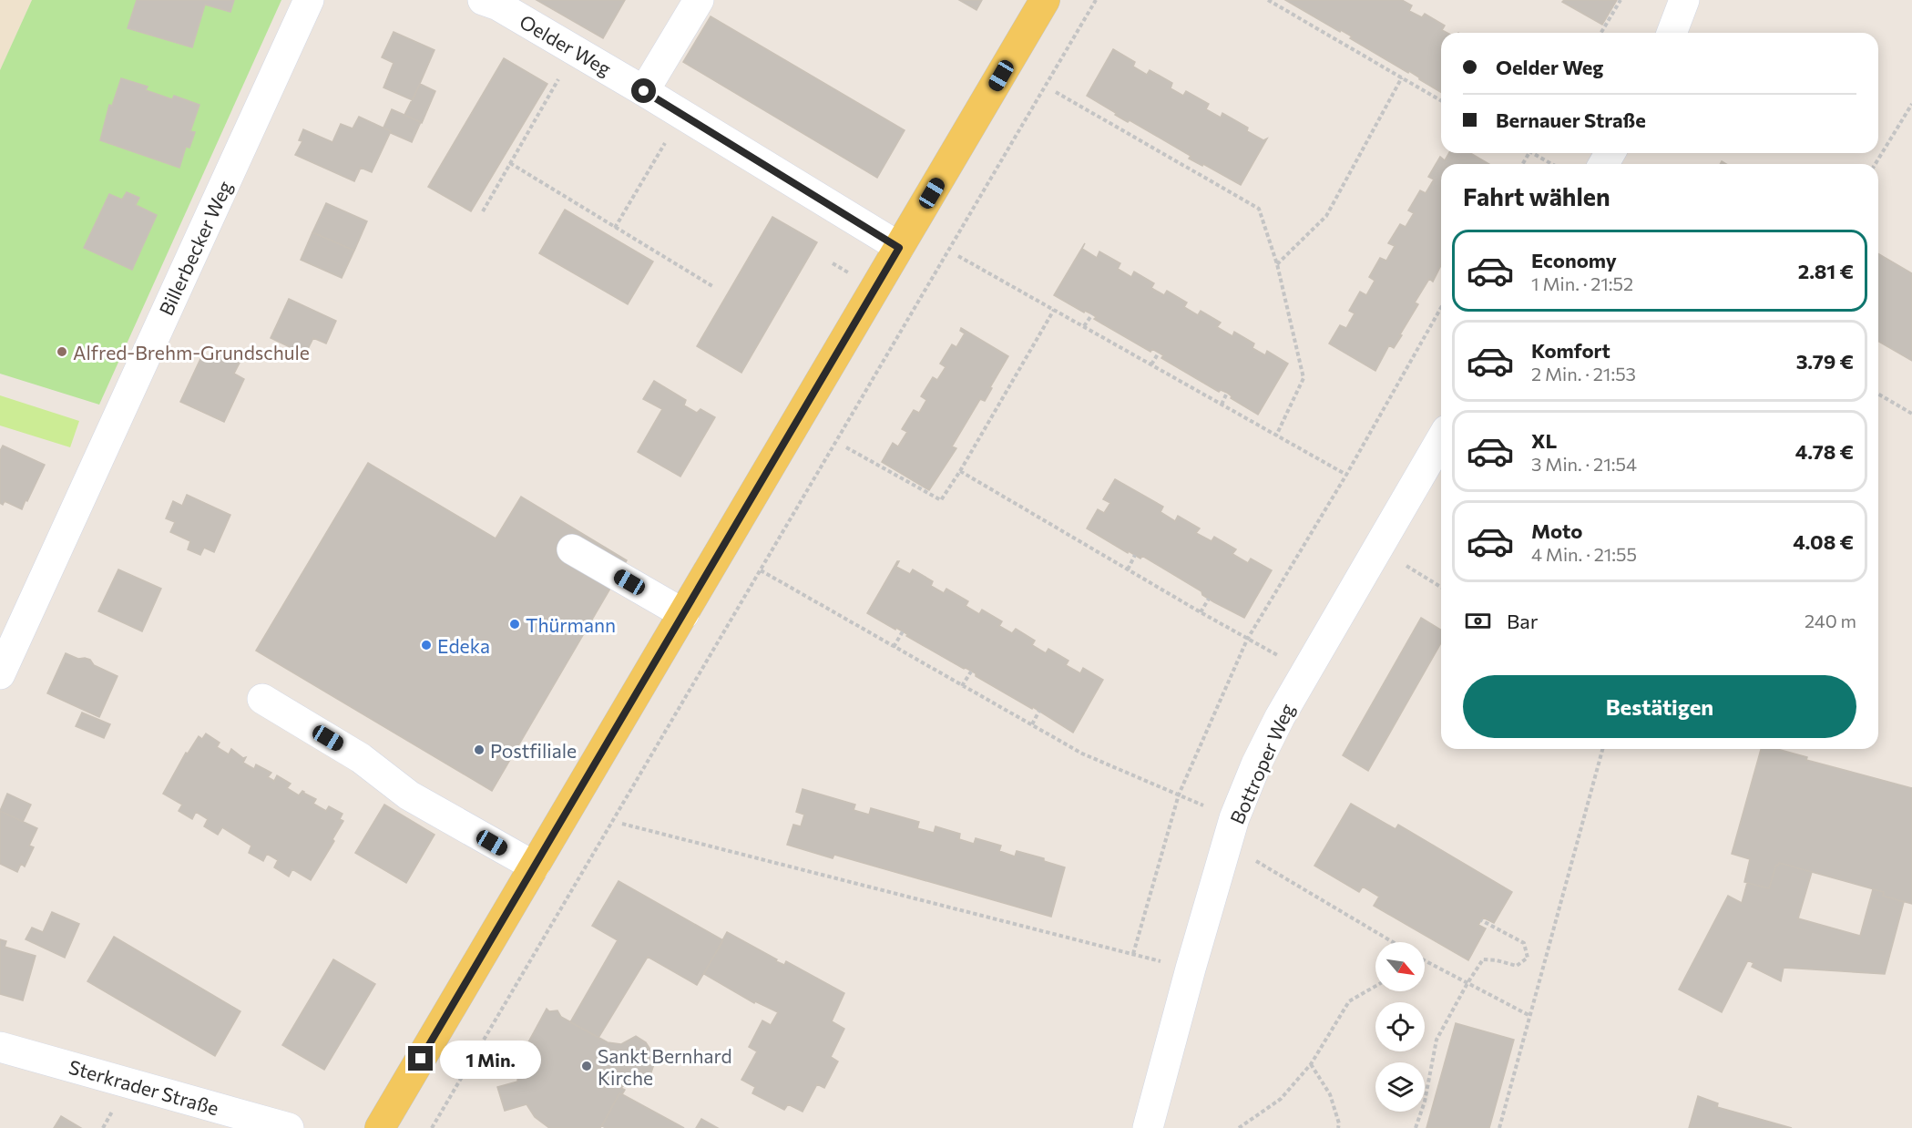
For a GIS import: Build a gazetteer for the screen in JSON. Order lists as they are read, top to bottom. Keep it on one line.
{"streets":{"street":["Oelder Weg","Billerbecker Weg","Bottroper Weg","Sterkrader Straße"]},"places":["Alfred-Brehm-Grundschule","Thürmann","Edeka","Postfiliale","Sankt Bernhard Kirche"],"north":"bottom right","page":{"banner":["Oelder Weg","Bernauer Straße"],"heading":"Fahrt wählen","list":[{"name":"Economy","note":"1 Min. · 21:52","value":"2.81 €"},{"name":"Komfort","note":"2 Min. · 21:53","value":"3.79 €"},{"name":"XL","note":"3 Min. · 21:54","value":"4.78 €"},{"name":"Moto","note":"4 Min. · 21:55","value":"4.08 €"}],"pay":["Bar","240 m"],"buttons":"Bestätigen","bubble":"1 Min."}}
